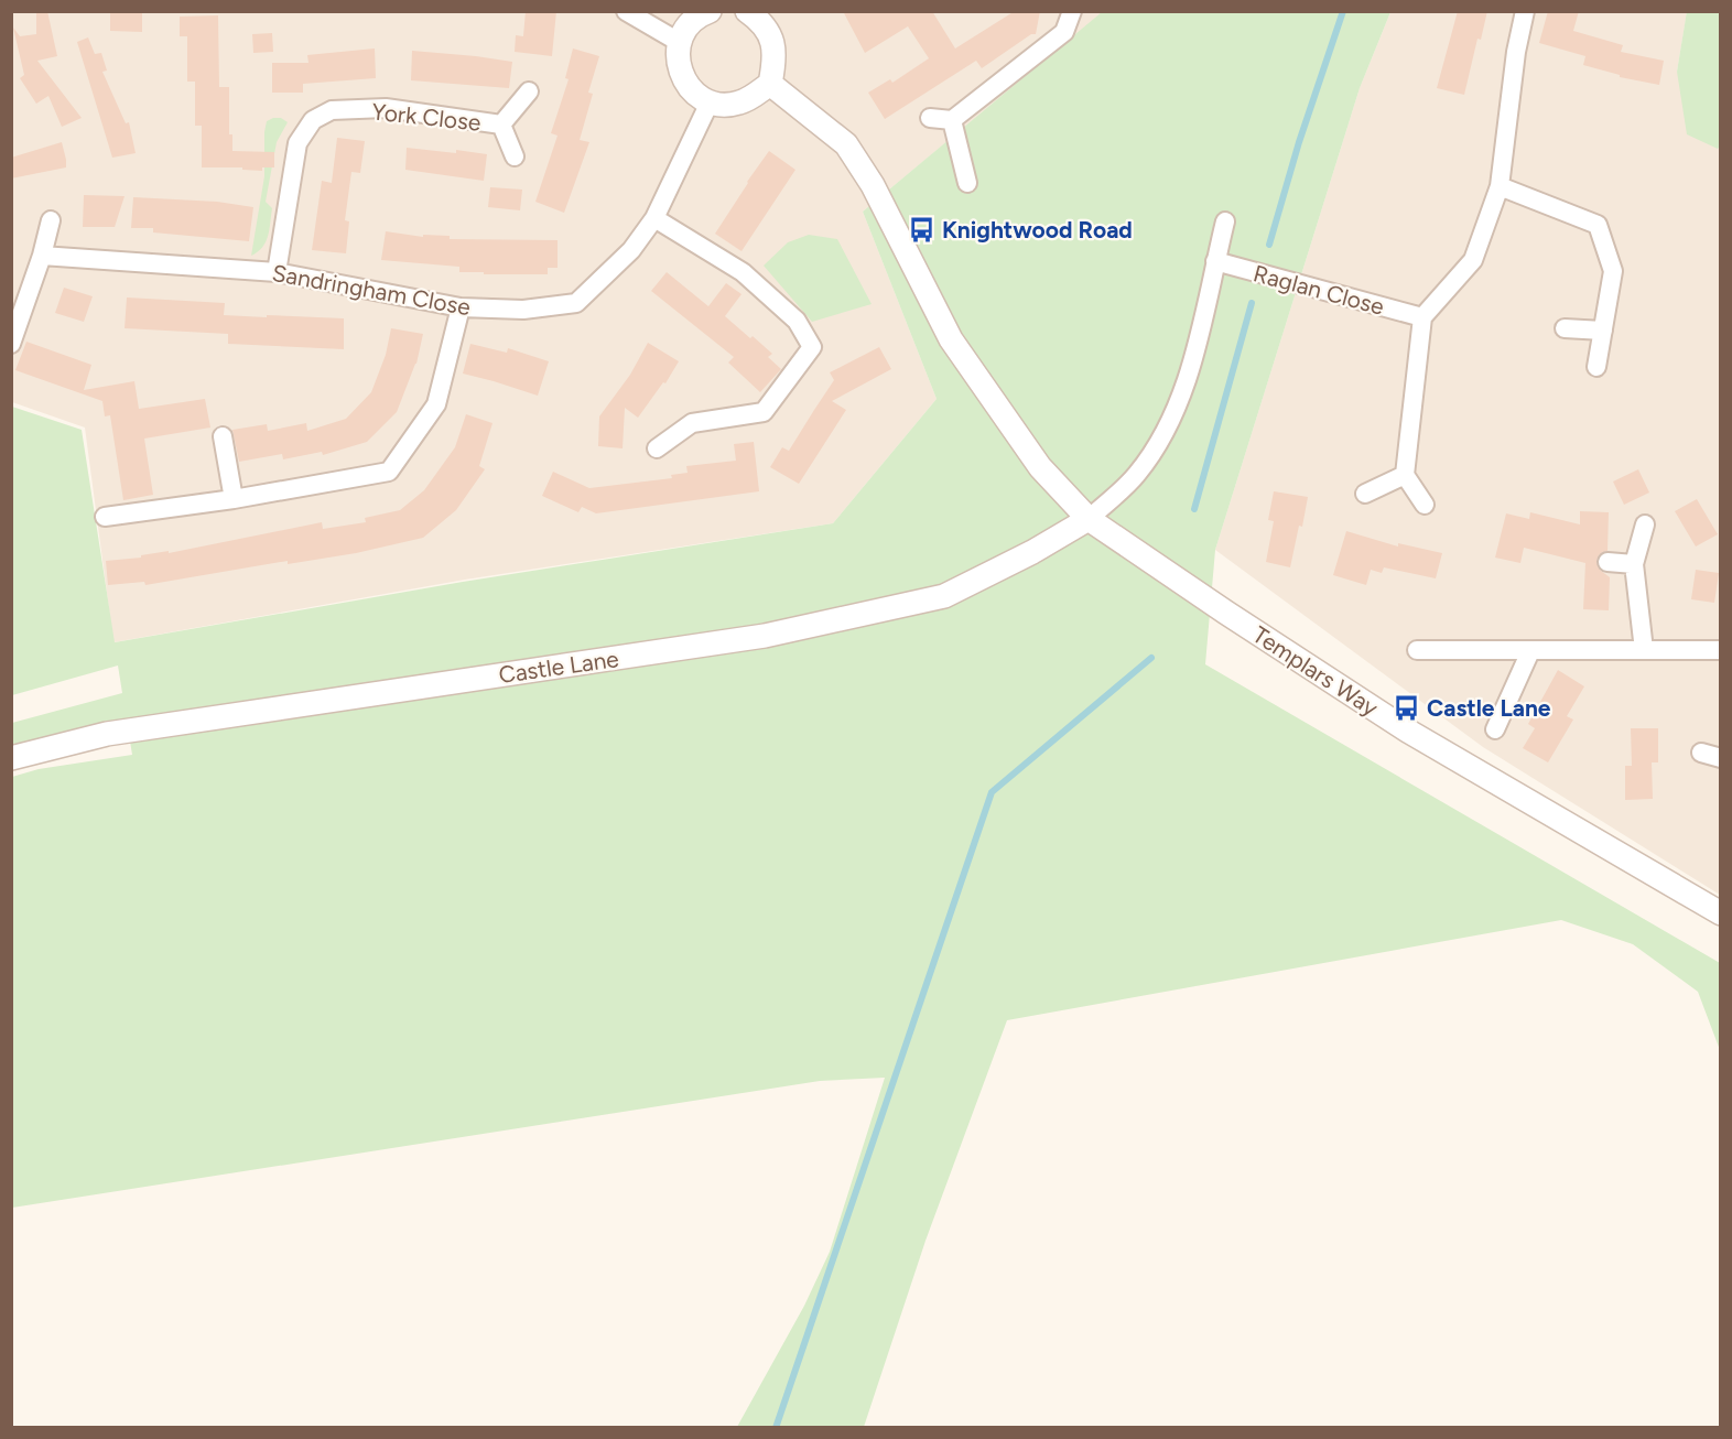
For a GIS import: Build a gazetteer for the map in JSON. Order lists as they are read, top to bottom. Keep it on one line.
{"streets":{"street":["York Close","Sandringham Close","Raglan Close","Castle Lane","Templars Way"]},"crossings":[["York Close","Sandringham Close"],["Castle Lane","Templars Way"]],"places":{"bus stop":["Knightwood Road","Castle Lane"]}}
